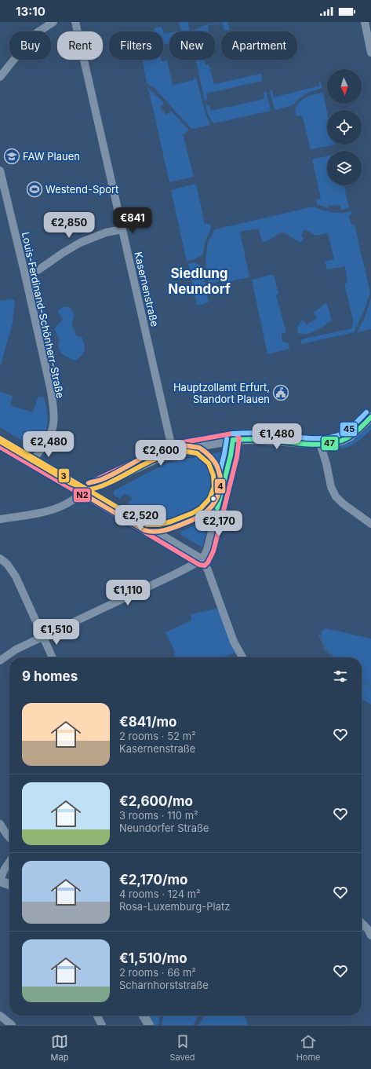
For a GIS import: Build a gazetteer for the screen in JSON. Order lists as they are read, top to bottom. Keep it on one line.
{"streets":{"street":["Kasernenstraße","Louis-Ferdinand-Schönherr-Straße"]},"districts":["Siedlung Neundorf"],"places":{"school or university":["FAW Plauen"],"sports":["Westend-Sport"],"public building":["Hauptzollamt Erfurt, Standort Plauen"]},"lines":["transit line 45","transit line 47","transit line N2","tram line 3","tram line 4"],"north":"bottom","page":{"status":"13:10","chip":["Buy","Rent","Filters","New","Apartment"],"price":["€841","€2,850","€1,480","€2,480","€2,600","€2,520","€2,170","€1,110","€1,510"],"heading":"9 homes","list":[{"name":"€841/mo","note":"2 rooms · 52 m² · Kasernenstraße"},{"name":"€2,600/mo","note":"3 rooms · 110 m² · Neundorfer Straße"},{"name":"€2,170/mo","note":"4 rooms · 124 m² · Rosa-Luxemburg-Platz"},{"name":"€1,510/mo","note":"2 rooms · 66 m² · Scharnhorststraße"}],"tabs":["Map","Saved","Home"]}}
